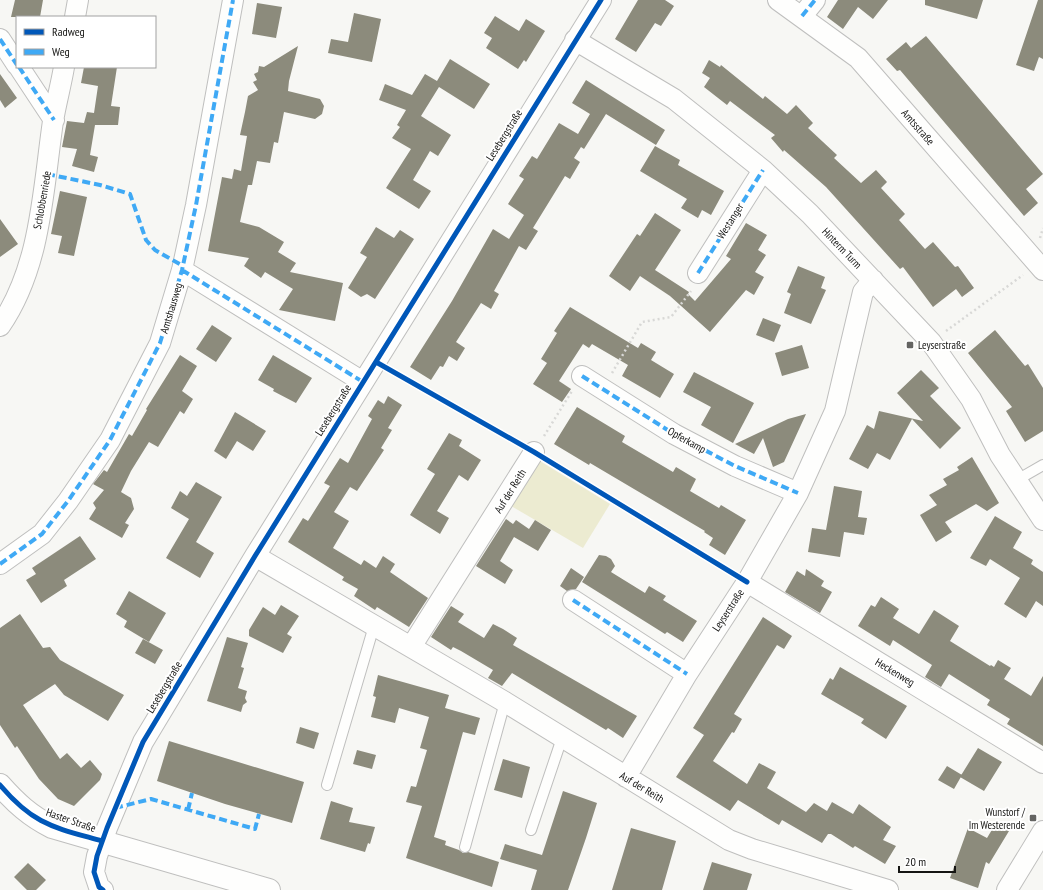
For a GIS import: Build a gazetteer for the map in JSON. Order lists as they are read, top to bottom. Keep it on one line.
{"streets":{"main road":["Haster Straße"],"street":["Amtsstraße","Lesebergstraße","Schlobbenriede","Westanger","Hinterm Turm","Amtshausweg","Opferkamp","Auf der Reith","Leyserstraße","Heckenweg"]},"crossings":[["Lesebergstraße","Hinterm Turm"],["Lesebergstraße","Amtshausweg"],["Lesebergstraße","Auf der Reith"],["Lesebergstraße","Haster Straße"],["Westanger","Hinterm Turm"],["Hinterm Turm","Leyserstraße"],["Opferkamp","Leyserstraße"],["Auf der Reith","Leyserstraße"],["Leyserstraße","Heckenweg"]],"places":{"transit":["Leyserstraße","Wunstorf / Im Westerende"]},"legend":["Radweg","Weg"],"scale_bar":"20 m"}
